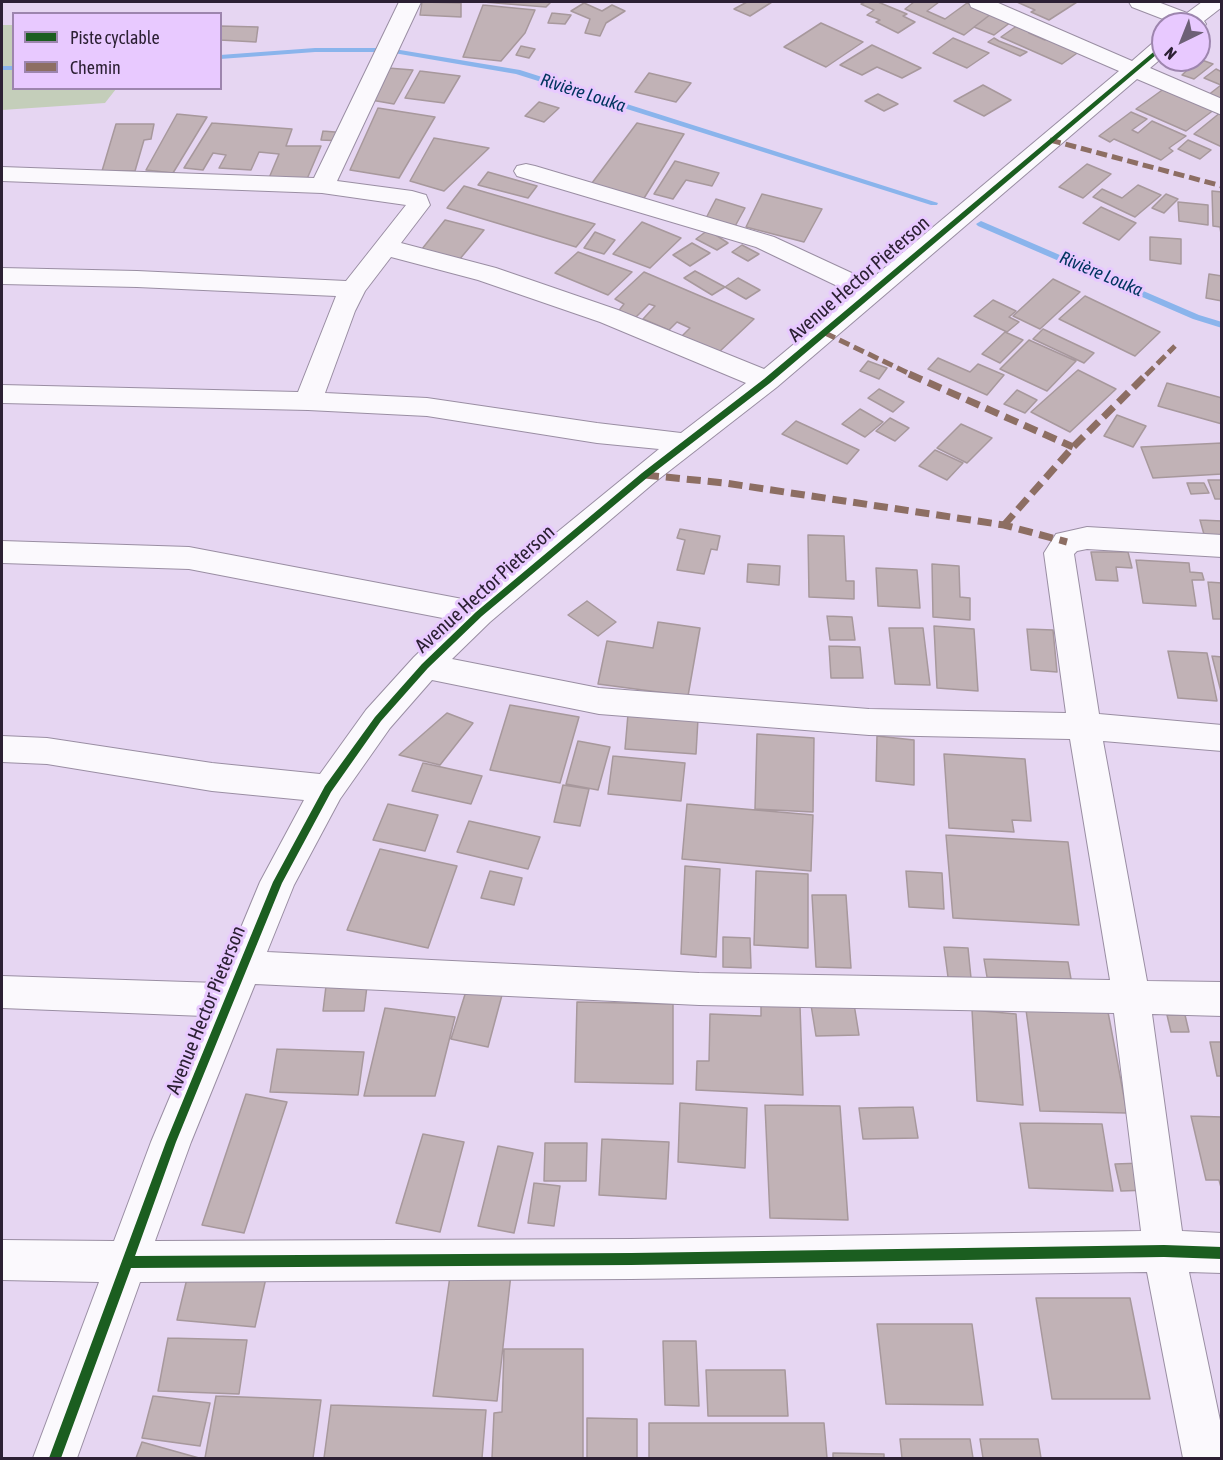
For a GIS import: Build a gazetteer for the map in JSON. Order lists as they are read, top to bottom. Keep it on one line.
{"streets":{"street":["Avenue Hector Pieterson"]},"water":["Rivière Louka"],"legend":["Piste cyclable","Chemin"],"north":"bottom left"}
